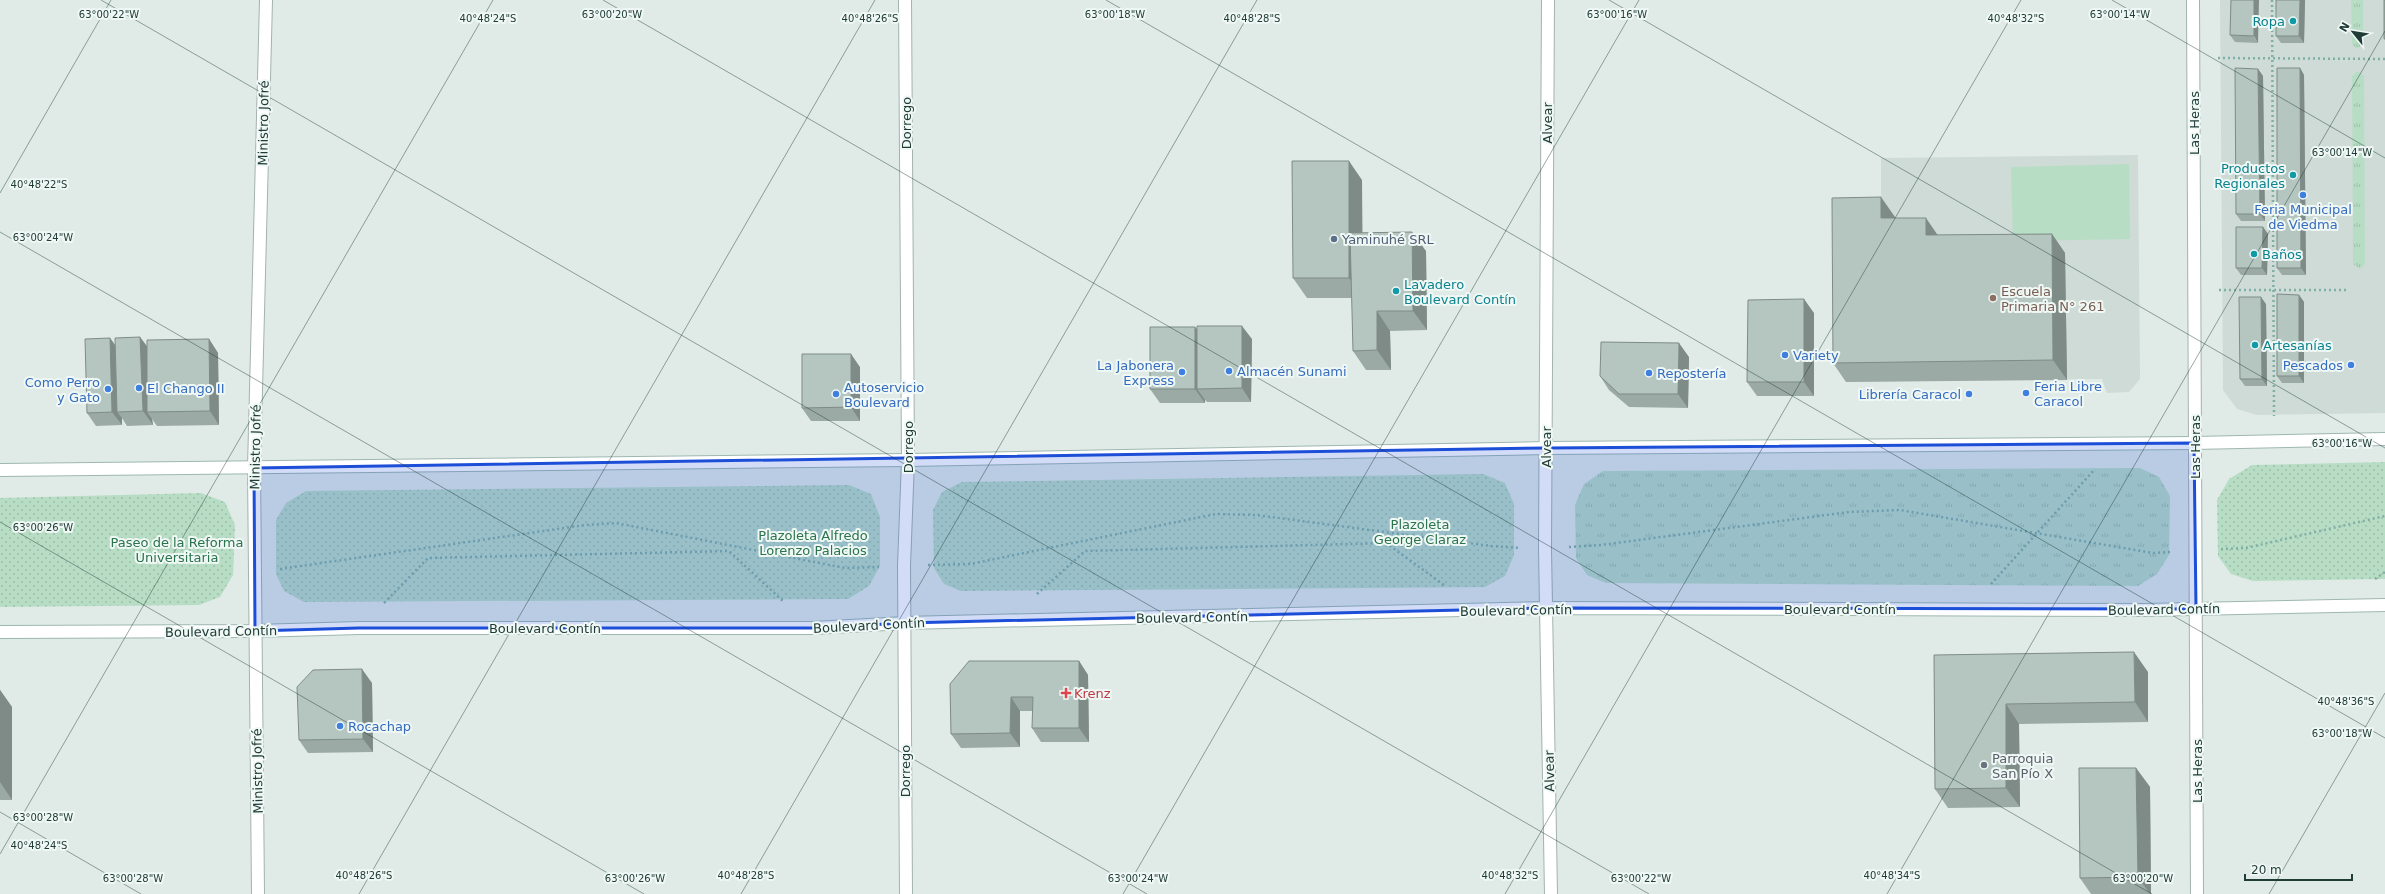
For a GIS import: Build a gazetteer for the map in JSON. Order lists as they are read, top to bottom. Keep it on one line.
{"streets":{"main road":["Ministro Jofré","Dorrego","Alvear","Las Heras","Boulevard Contín"]},"crossings":[["Ministro Jofré","Boulevard Contín"],["Dorrego","Boulevard Contín"],["Alvear","Boulevard Contín"],["Las Heras","Boulevard Contín"]],"parks":["Plazoleta George Claraz","Plazoleta Alfredo Lorenzo Palacios","Paseo de la Reforma Universitaria"],"places":{"other":["Ropa","Productos Regionales","Feria Municipal de Viedma","Yaminuhé SRL","Baños","Lavadero Boulevard Contín","Escuela Primaria N° 261","Artesanías","Variety","Pescados","Almacén Sunami","La Jabonera Express","Repostería","El Chango II","Como Perro y Gato","Feria Libre Caracol","Autoservicio Boulevard","Librería Caracol","Rocachap","Parroquia San Pío X"],"health":["Krenz"]},"scale_bar":"20 m","north":"top left","coordinates":["63°00'22\"W","63°00'20\"W","63°00'18\"W","63°00'16\"W","63°00'14\"W","40°48'24\"S","40°48'26\"S","40°48'28\"S","40°48'32\"S","40°48'22\"S","63°00'24\"W","63°00'26\"W","40°48'36\"S","63°00'28\"W","40°48'34\"S"]}
